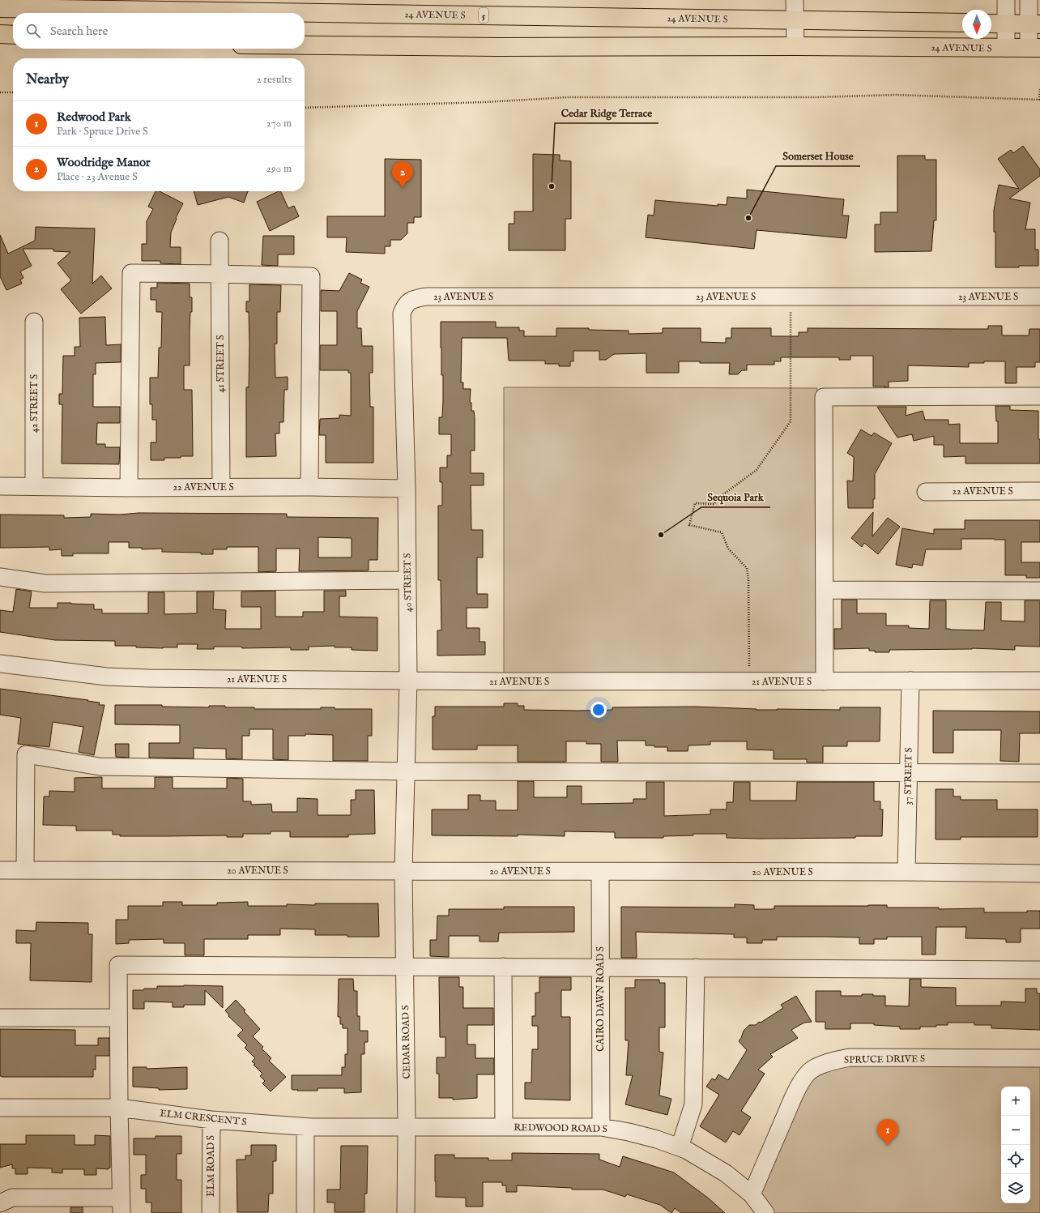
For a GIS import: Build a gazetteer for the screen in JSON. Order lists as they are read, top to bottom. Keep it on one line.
{"streets":{"main road":["24 AVENUE S","5"],"street":["23 AVENUE S","41 STREET S","42 STREET S","22 AVENUE S","40 STREET S","21 AVENUE S","37 STREET S","20 AVENUE S","CAIRO DAWN ROAD S","CEDAR ROAD S","SPRUCE DRIVE S","ELM CRESCENT S","REDWOOD ROAD S","ELM ROAD S"]},"crossings":[["23 AVENUE S","40 STREET S"],["41 STREET S","22 AVENUE S"],["42 STREET S","22 AVENUE S"],["22 AVENUE S","40 STREET S"],["40 STREET S","21 AVENUE S"],["40 STREET S","20 AVENUE S"],["40 STREET S","CEDAR ROAD S"],["21 AVENUE S","37 STREET S"],["37 STREET S","20 AVENUE S"],["20 AVENUE S","CAIRO DAWN ROAD S"],["20 AVENUE S","CEDAR ROAD S"],["CAIRO DAWN ROAD S","REDWOOD ROAD S"],["CEDAR ROAD S","ELM CRESCENT S"],["CEDAR ROAD S","REDWOOD ROAD S"],["SPRUCE DRIVE S","REDWOOD ROAD S"],["ELM CRESCENT S","REDWOOD ROAD S"],["ELM CRESCENT S","ELM ROAD S"]],"places":["Cedar Ridge Terrace","Somerset House","Sequoia Park"],"north":"bottom","page":{"search":"Search here","heading":["Nearby","2 results"],"list":[{"mark":"1","name":"Redwood Park","note":"Park · Spruce Drive S","value":"270 m"},{"mark":"2","name":"Woodridge Manor","note":"Place · 23 Avenue S","value":"290 m"}],"pins":["2","1"],"map_buttons":["+","−"]}}
